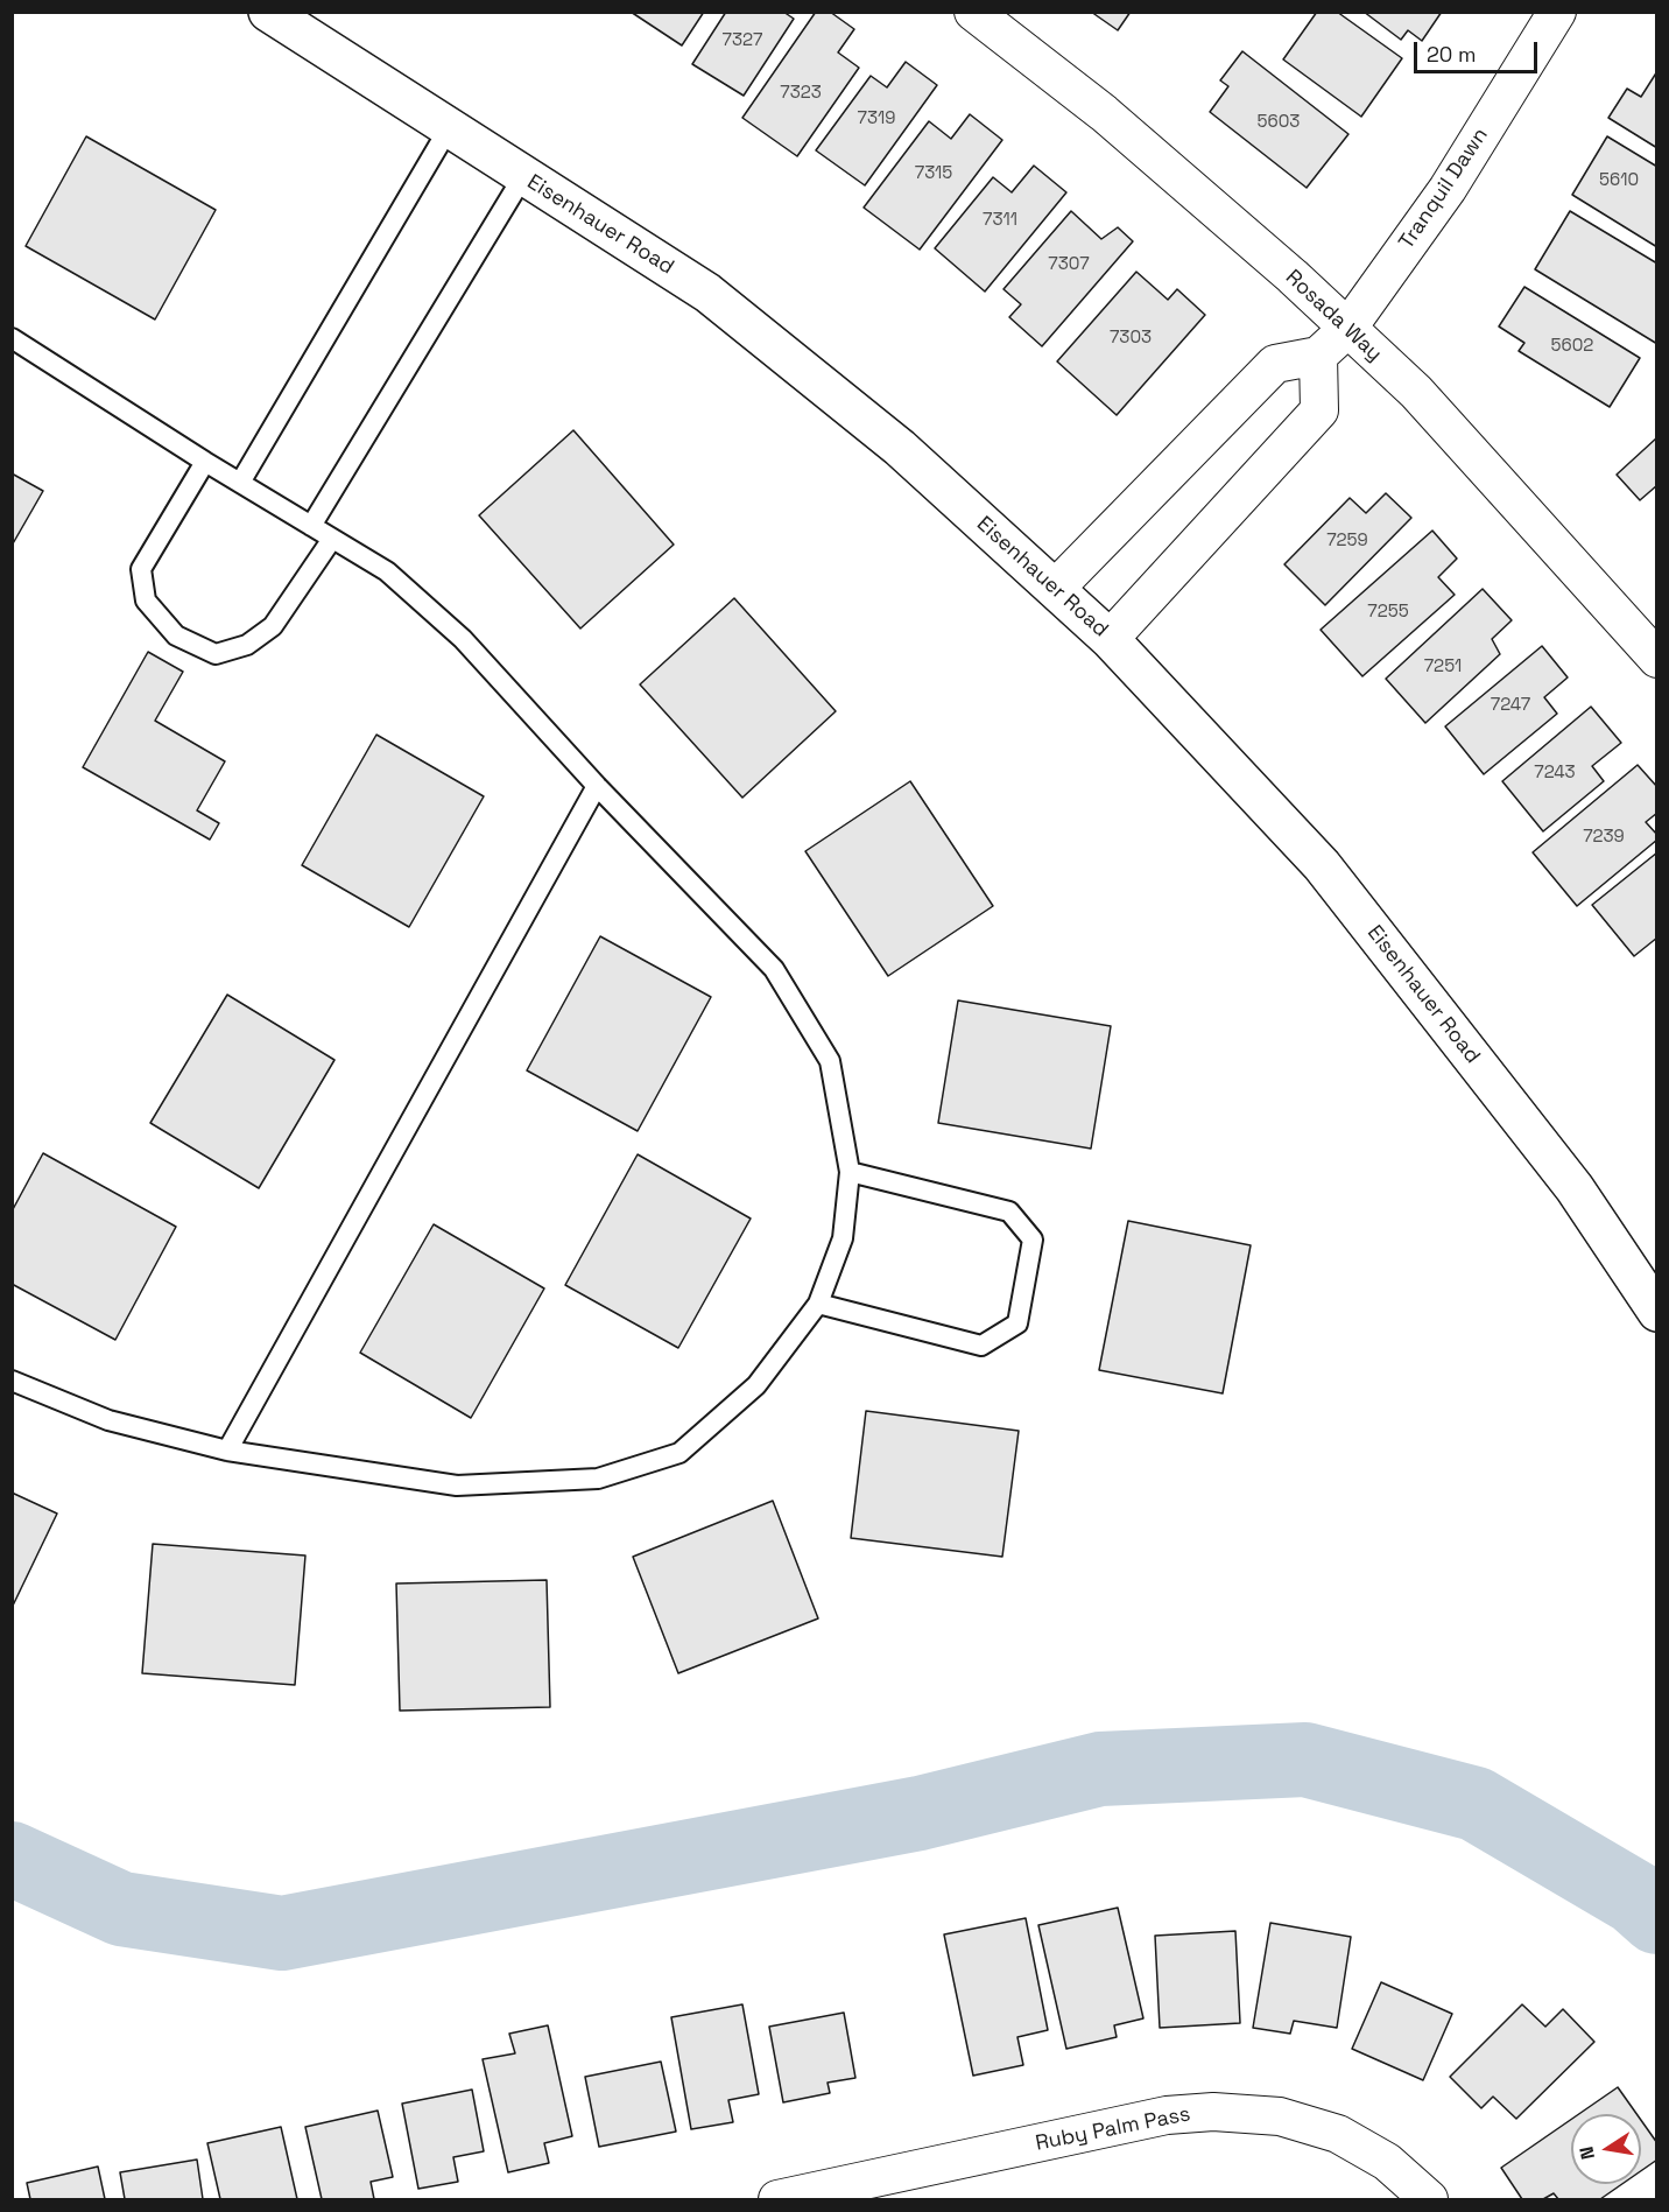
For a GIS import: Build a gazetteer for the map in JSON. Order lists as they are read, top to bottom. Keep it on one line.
{"streets":{"main road":["Eisenhauer Road"],"street":["Tranquil Dawn","Rosada Way","Ruby Palm Pass"]},"crossings":[["Tranquil Dawn","Rosada Way"]],"house_numbers":["7327","7323","7319","5603","7315","5610","7311","7307","7303","5602","7259","7255","7251","7247","7243","7239"],"scale_bar":"20 m","north":"left"}
